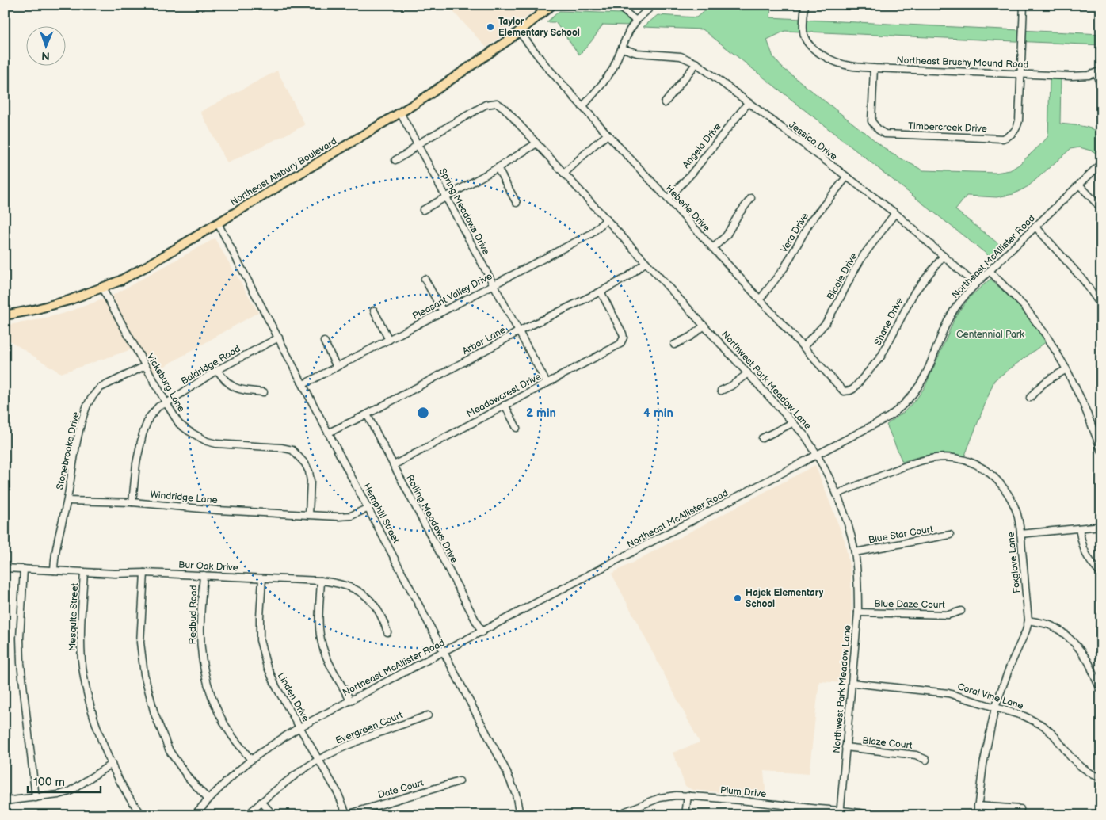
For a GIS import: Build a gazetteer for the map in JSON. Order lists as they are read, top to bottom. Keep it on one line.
{"streets":{"main road":["Northeast Alsbury Boulevard"],"street":["Northeast Brushy Mound Road","Timbercreek Drive","Jessica Drive","Angela Drive","Heberle Drive","Spring Meadows Drive","Vera Drive","Northeast McAllister Road","Bicole Drive","Pleasant Valley Drive","Shane Drive","Arbor Lane","Baldridge Road","Northwest Park Meadow Lane","Vicksburg Lane","Meadowcrest Drive","Stonebrooke Drive","Windridge Lane","Hemphill Street","Rolling Meadows Drive","Blue Star Court","Foxglove Lane","Bur Oak Drive","Blue Daze Court","Redbud Road","Mesquite Street","Coral Vine Lane","Linden Drive","Evergreen Court","Blaze Court","Date Court","Plum Drive"]},"crossings":[["Northeast Brushy Mound Road","Timbercreek Drive"],["Jessica Drive","Angela Drive"],["Jessica Drive","Vera Drive"],["Jessica Drive","Northeast McAllister Road"],["Jessica Drive","Bicole Drive"],["Jessica Drive","Shane Drive"],["Angela Drive","Heberle Drive"],["Northeast Alsbury Boulevard","Heberle Drive"],["Northeast Alsbury Boulevard","Spring Meadows Drive"],["Northeast Alsbury Boulevard","Vicksburg Lane"],["Northeast Alsbury Boulevard","Hemphill Street"],["Heberle Drive","Vera Drive"],["Heberle Drive","Bicole Drive"],["Heberle Drive","Shane Drive"],["Spring Meadows Drive","Pleasant Valley Drive"],["Spring Meadows Drive","Arbor Lane"],["Spring Meadows Drive","Northwest Park Meadow Lane"],["Spring Meadows Drive","Meadowcrest Drive"],["Northeast McAllister Road","Northwest Park Meadow Lane"],["Northeast McAllister Road","Hemphill Street"],["Northeast McAllister Road","Rolling Meadows Drive"],["Northeast McAllister Road","Redbud Road"],["Northeast McAllister Road","Linden Drive"],["Pleasant Valley Drive","Northwest Park Meadow Lane"],["Pleasant Valley Drive","Hemphill Street"],["Arbor Lane","Northwest Park Meadow Lane"],["Arbor Lane","Meadowcrest Drive"],["Arbor Lane","Hemphill Street"],["Arbor Lane","Rolling Meadows Drive"],["Baldridge Road","Vicksburg Lane"],["Baldridge Road","Windridge Lane"],["Baldridge Road","Hemphill Street"],["Northwest Park Meadow Lane","Blue Star Court"],["Northwest Park Meadow Lane","Foxglove Lane"],["Northwest Park Meadow Lane","Blue Daze Court"],["Northwest Park Meadow Lane","Coral Vine Lane"],["Northwest Park Meadow Lane","Blaze Court"],["Northwest Park Meadow Lane","Plum Drive"],["Vicksburg Lane","Stonebrooke Drive"],["Vicksburg Lane","Windridge Lane"],["Meadowcrest Drive","Rolling Meadows Drive"],["Stonebrooke Drive","Windridge Lane"],["Windridge Lane","Hemphill Street"],["Foxglove Lane","Coral Vine Lane"],["Bur Oak Drive","Redbud Road"],["Bur Oak Drive","Mesquite Street"],["Bur Oak Drive","Linden Drive"],["Linden Drive","Evergreen Court"],["Linden Drive","Date Court"]],"parks":["Centennial Park"],"places":["Taylor Elementary School","Hajek Elementary School"],"scale_bar":"100 m","north":"bottom","rings":["2 min","4 min"]}
